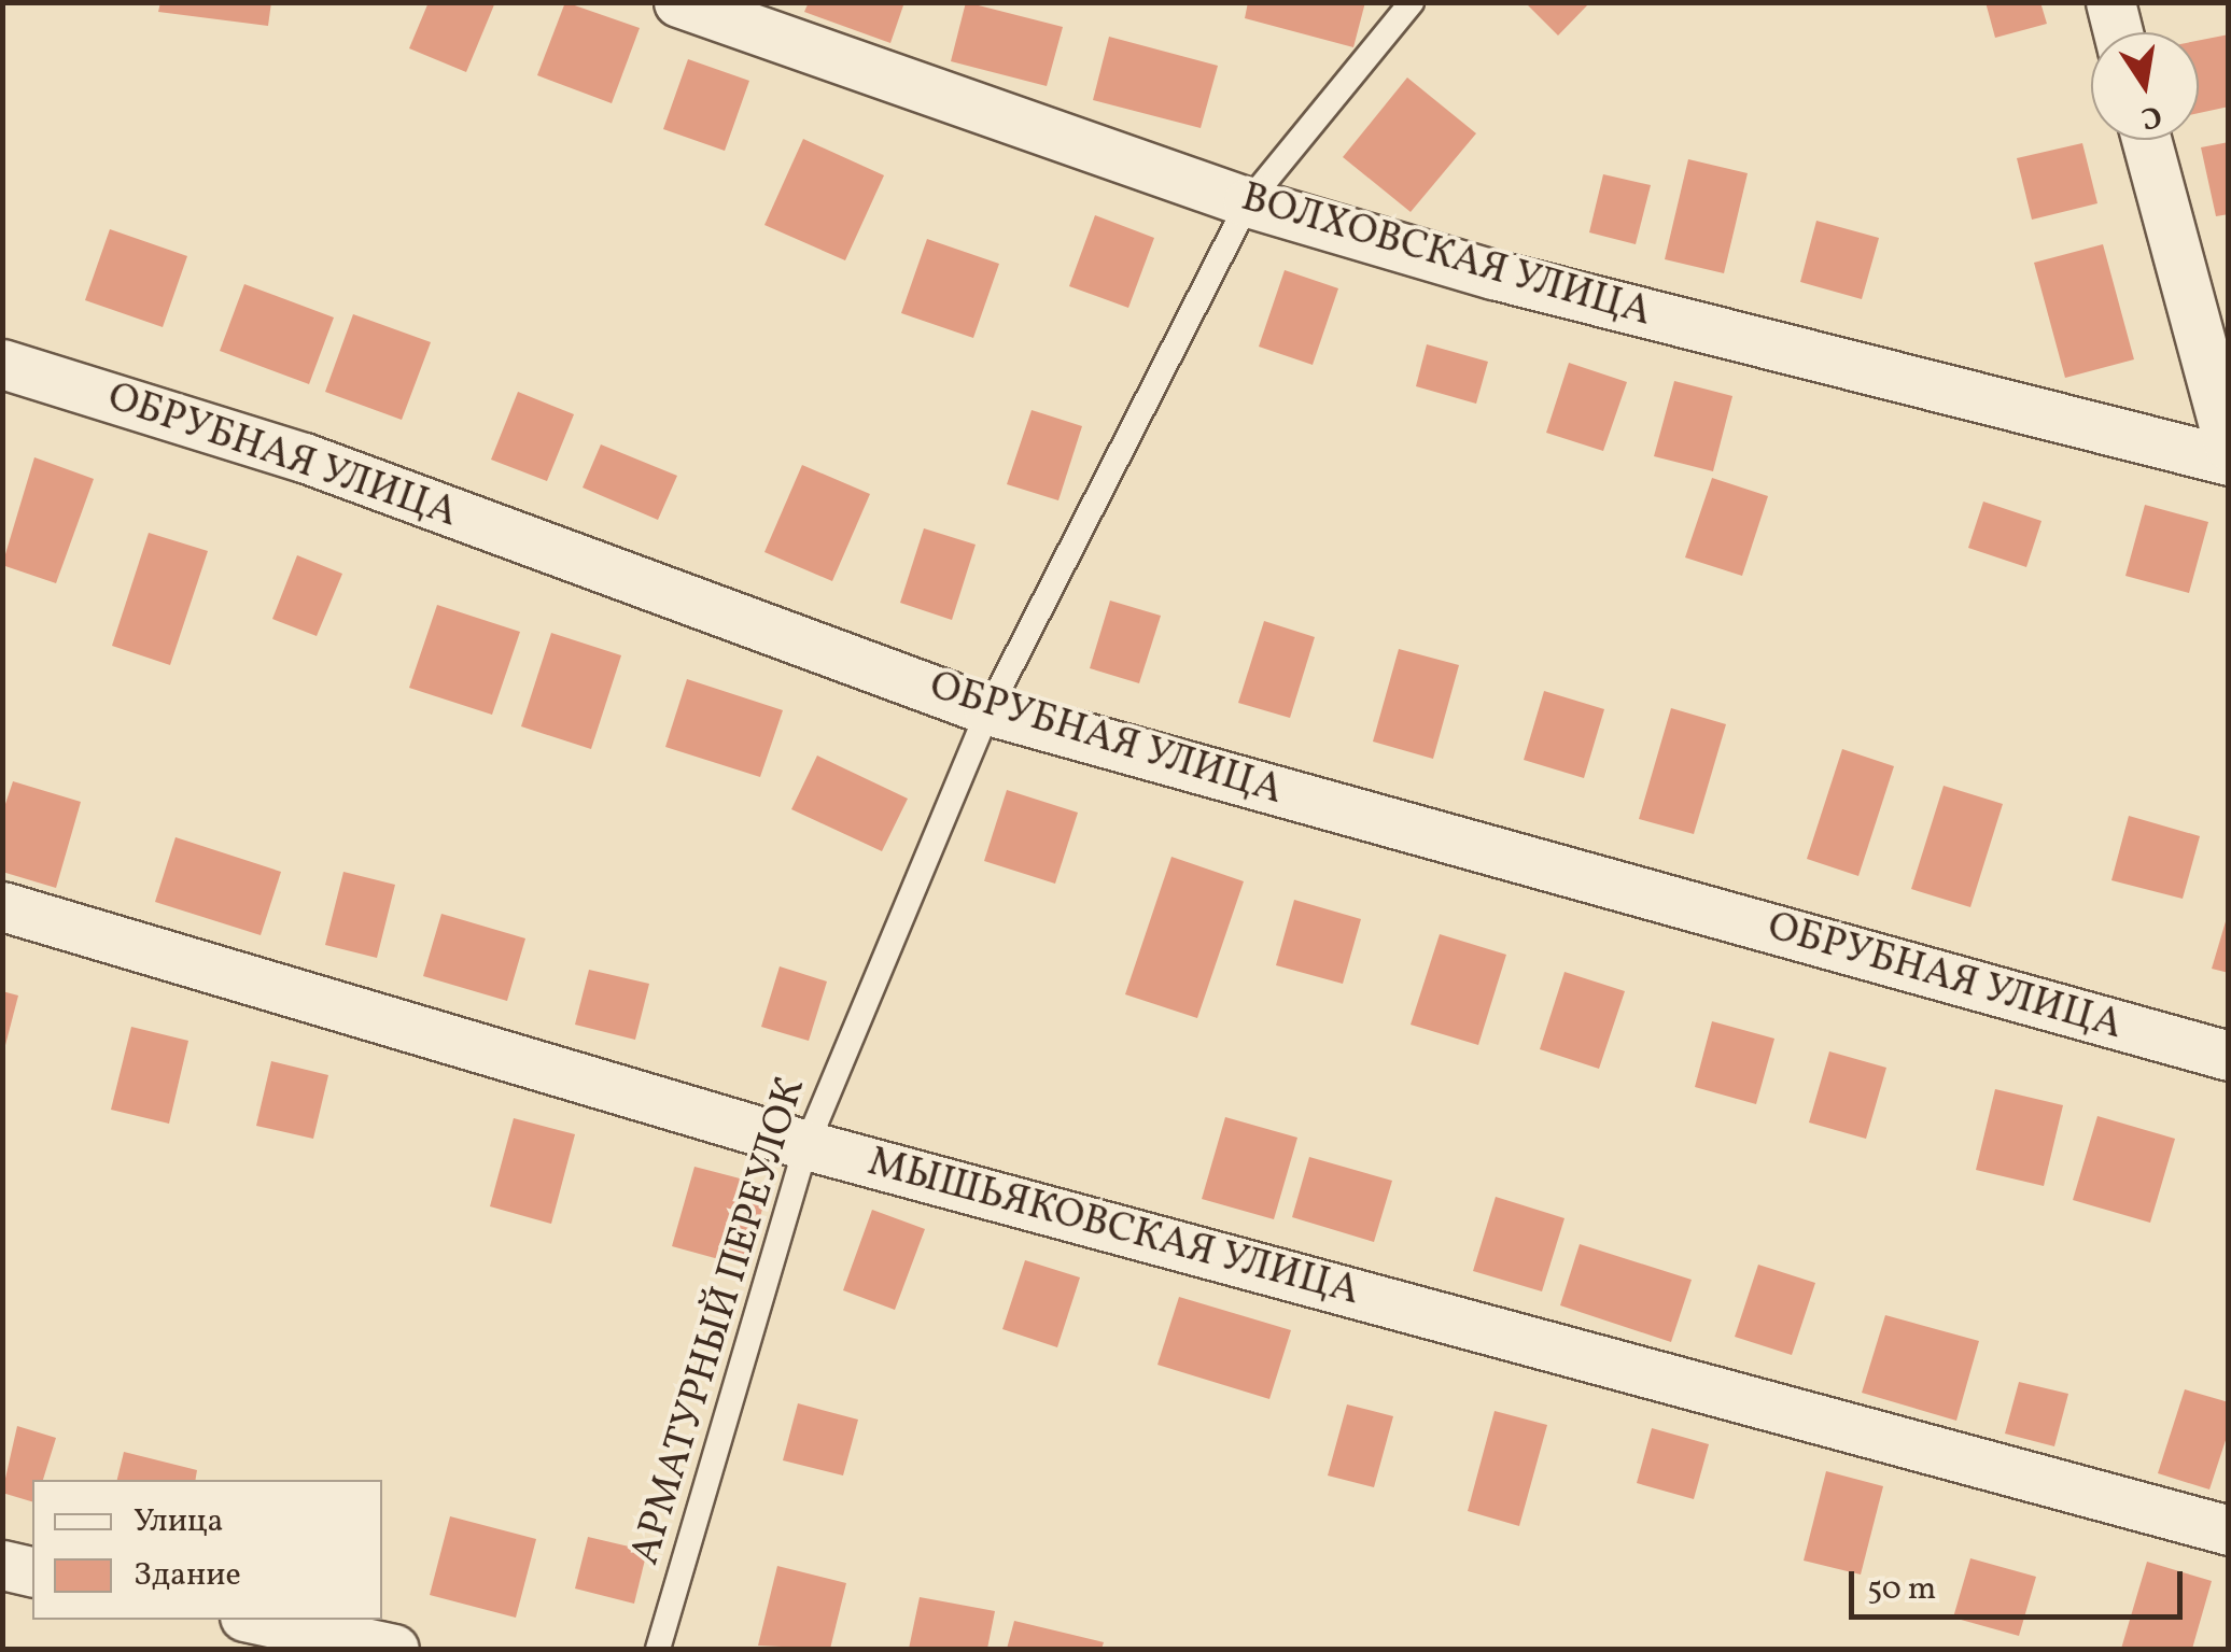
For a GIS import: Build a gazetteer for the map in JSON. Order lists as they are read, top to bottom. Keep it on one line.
{"streets":{"street":["ВОЛХОВСКАЯ УЛИЦА","ОБРУБНАЯ УЛИЦА","МЫШЬЯКОВСКАЯ УЛИЦА"],"lane":["АРМАТУРНЫЙ ПЕРЕУЛОК"]},"crossings":[["ВОЛХОВСКАЯ УЛИЦА","АРМАТУРНЫЙ ПЕРЕУЛОК"],["ОБРУБНАЯ УЛИЦА","АРМАТУРНЫЙ ПЕРЕУЛОК"],["МЫШЬЯКОВСКАЯ УЛИЦА","АРМАТУРНЫЙ ПЕРЕУЛОК"]],"legend":["Улица","Здание"],"scale_bar":"50 m","north":"bottom"}
